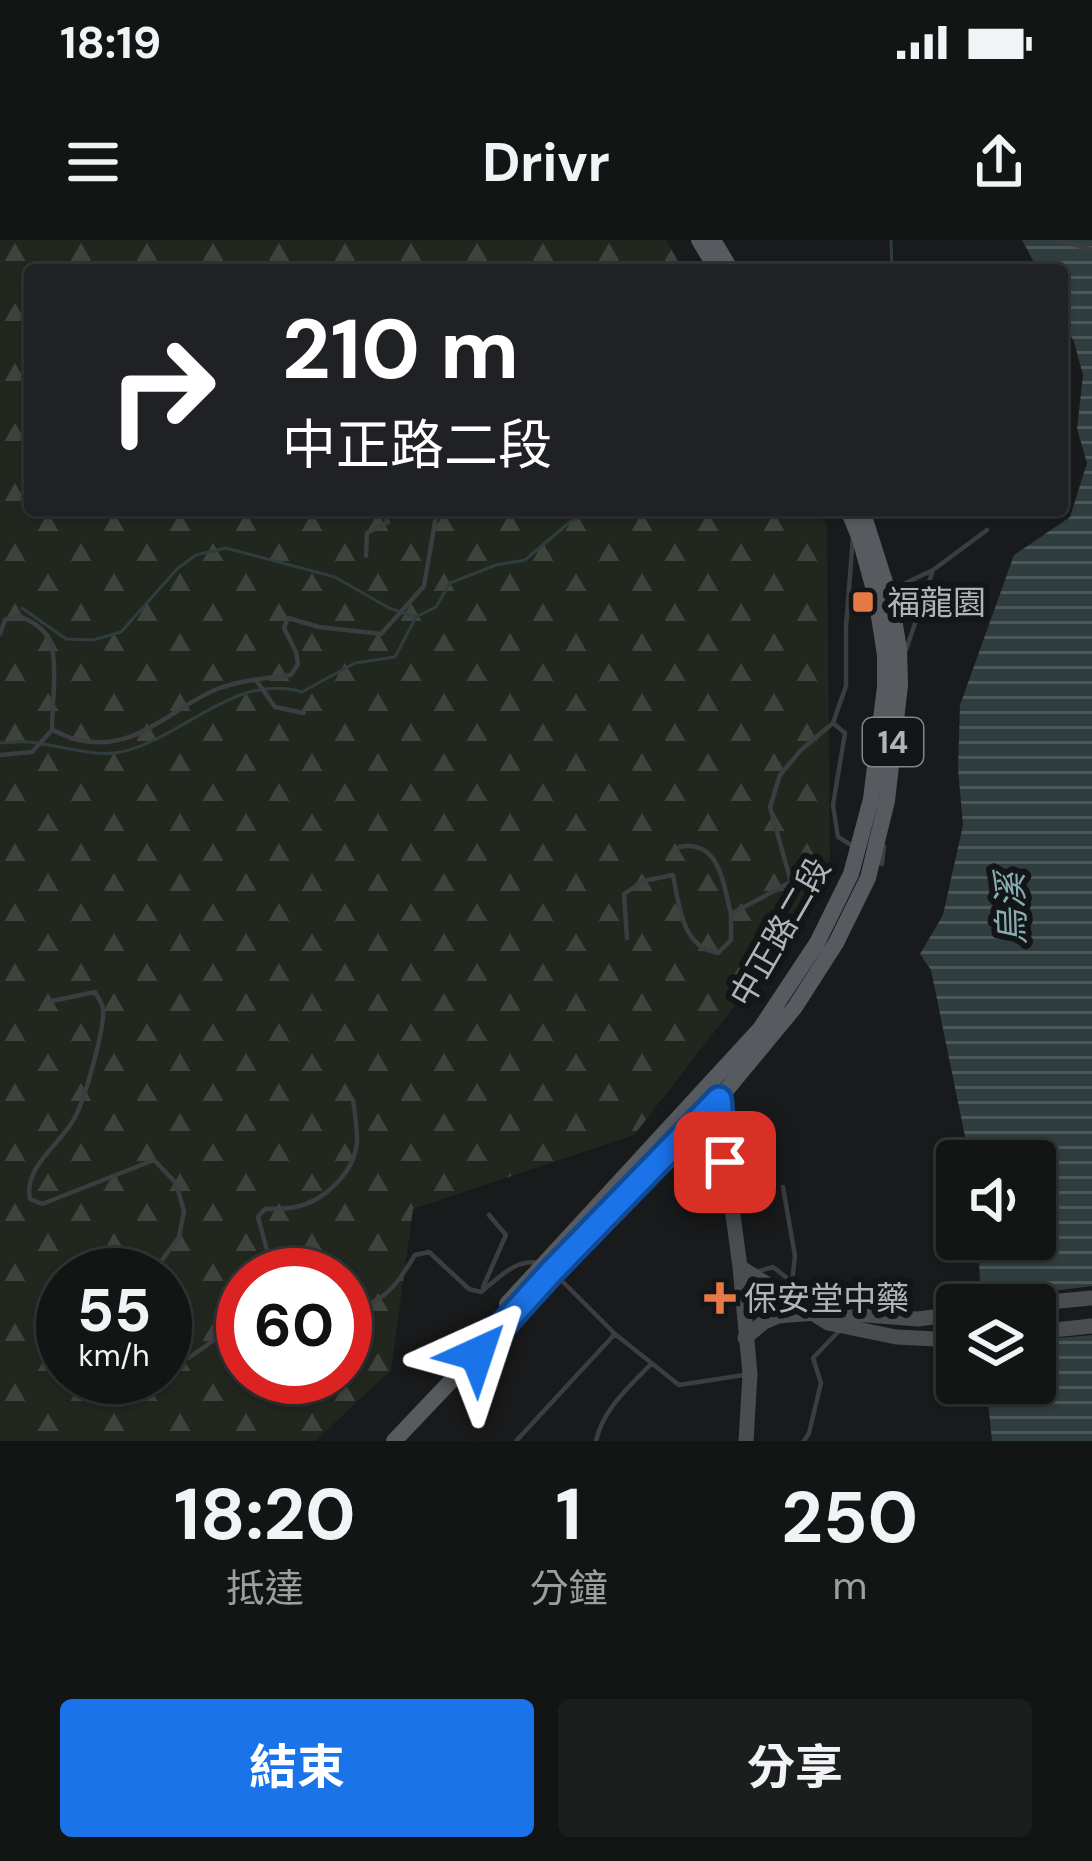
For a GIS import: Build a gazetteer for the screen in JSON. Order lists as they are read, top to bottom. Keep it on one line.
{"streets":{"main road":["14","中正路二段"]},"water":["烏溪"],"places":{"transit":["福龍園"],"health":["保安堂中藥"]},"page":{"status":"18:19","header":"Drivr","turn":["210 m","中正路二段"],"speed":"55 km/h","limit":"60","eta":["18:20","抵達","1","分鐘","250","m"],"buttons":["結束","分享"]}}
